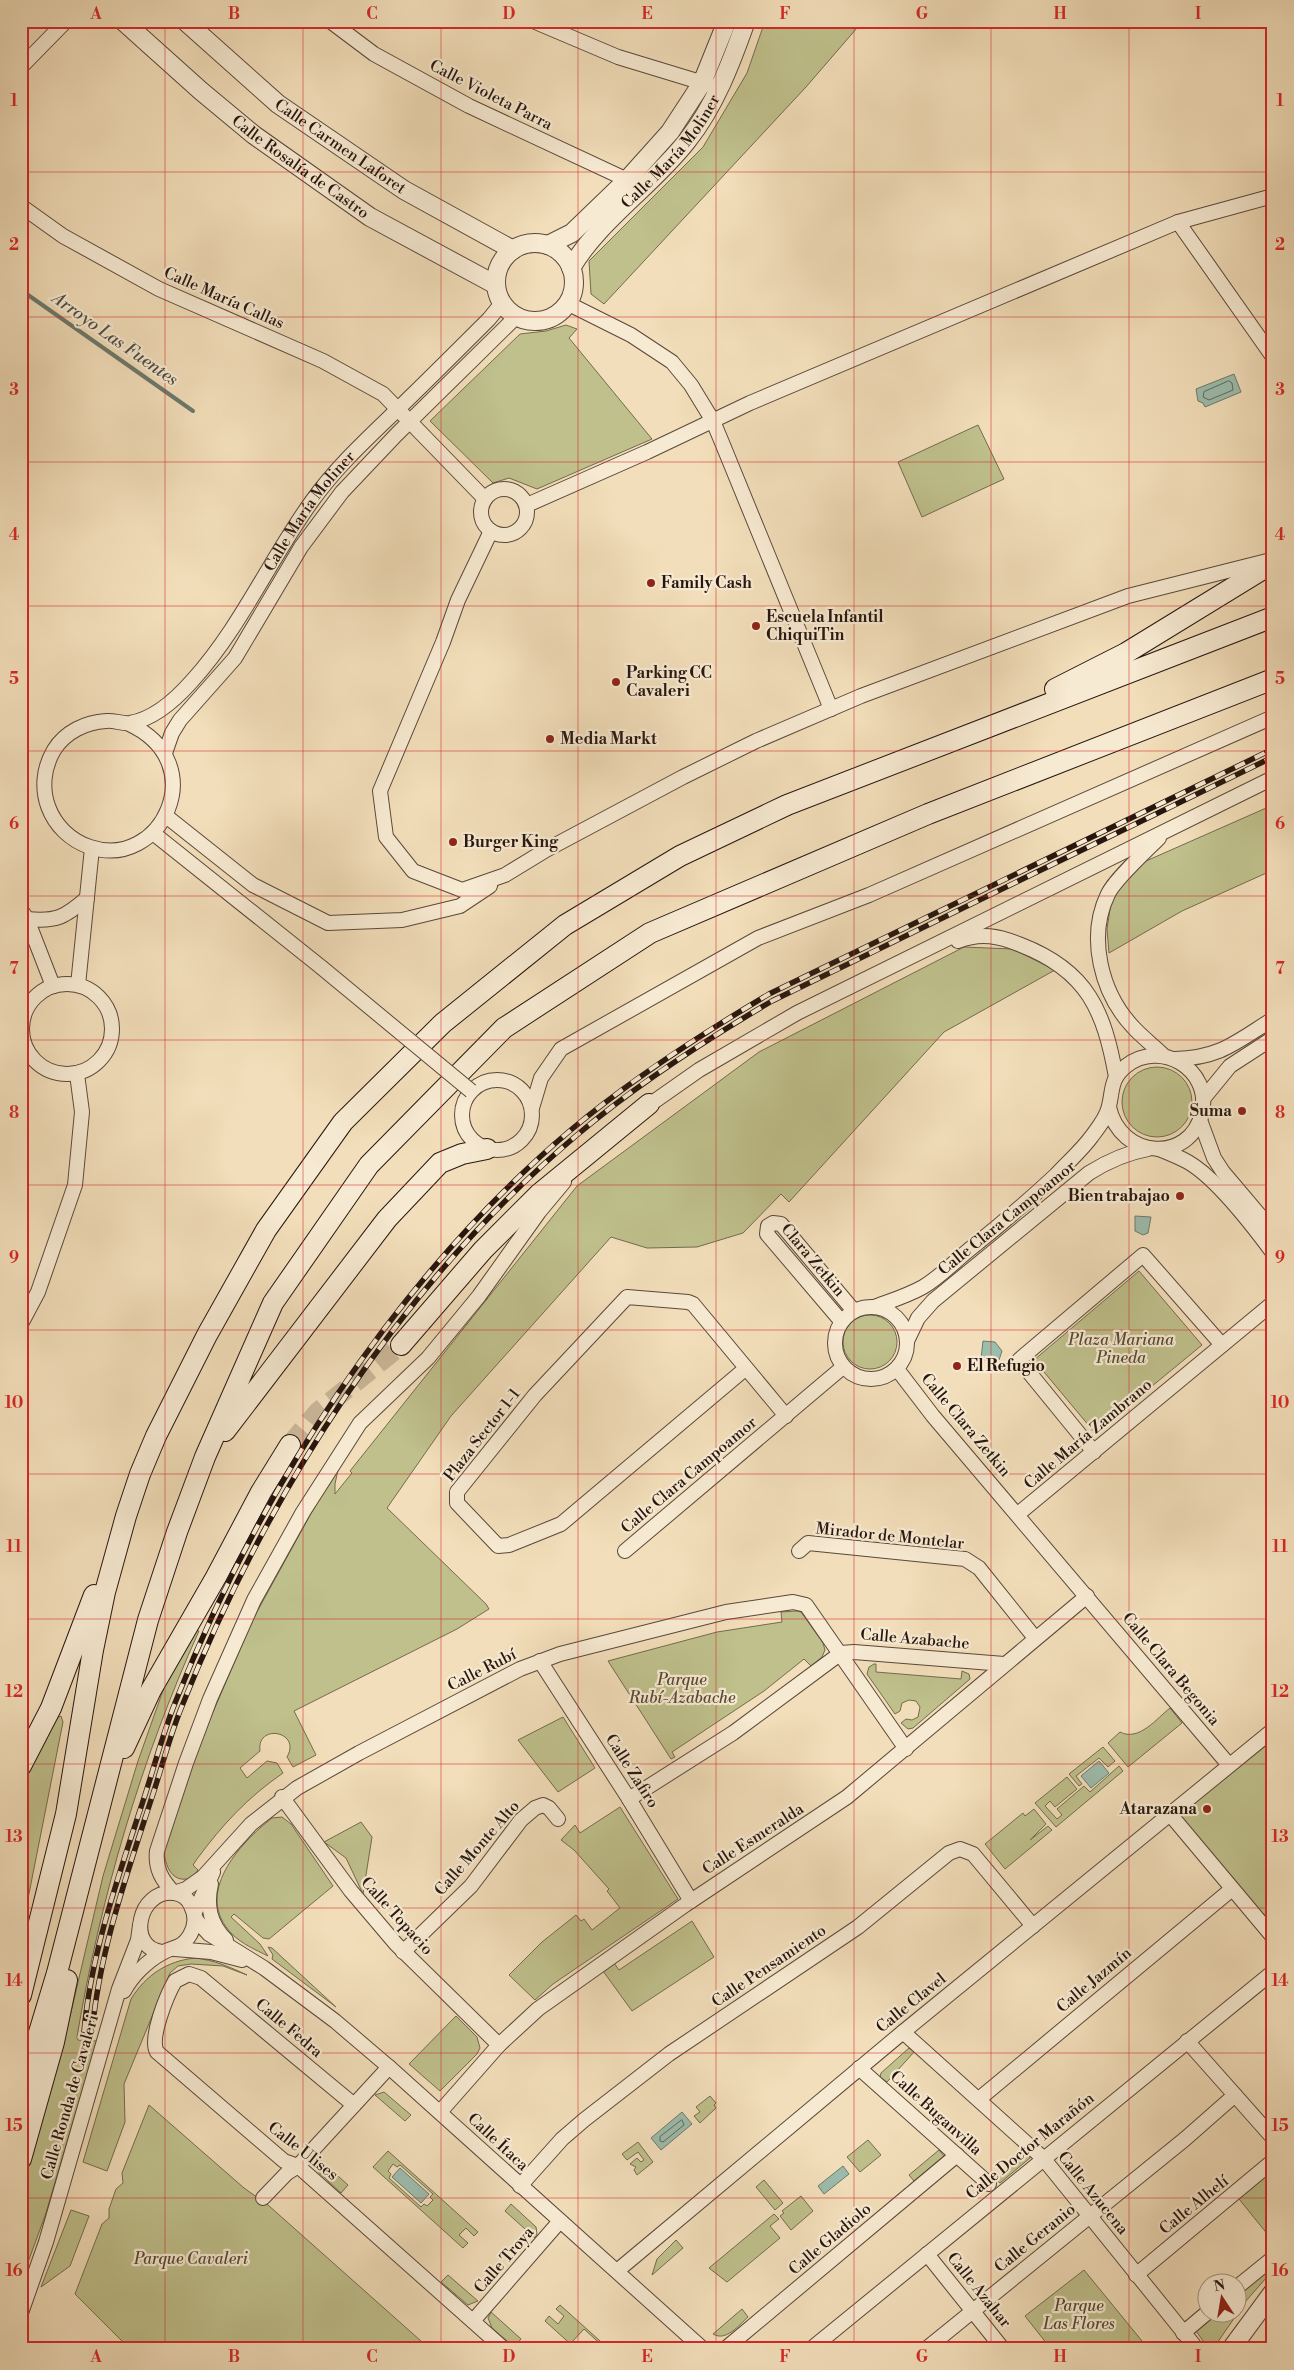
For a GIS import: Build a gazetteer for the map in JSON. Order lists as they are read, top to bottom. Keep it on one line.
{"streets":{"street":["Calle Violeta Parra","Calle Carmen Laforet","Calle María Moliner","Calle Rosalía de Castro","Calle María Callas","Calle Clara Campoamor","Clara Zetkin","Calle Clara Zetkin","Calle María Zambrano","Plaza Sector 1-1","Mirador de Montelar","Calle Azabache","Calle Clara Begonia","Calle Rubí","Calle Zafiro","Calle Esmeralda","Calle Monte Alto","Calle Topacio","Calle Pensamiento","Calle Jazmín","Calle Clavel","Calle Fedra","Calle Ronda de Cavaleri","Calle Buganvilla","Calle Ítaca","Calle Doctor Marañón","Calle Ulises","Calle Azucena","Calle Alhelí","Calle Geranio","Calle Gladiolo","Calle Troya","Calle Azahar"]},"crossings":[["Calle Violeta Parra","Calle María Moliner"],["Calle Carmen Laforet","Calle María Moliner"],["Calle Carmen Laforet","Calle Rosalía de Castro"],["Calle María Moliner","Calle Rosalía de Castro"],["Calle María Moliner","Calle María Callas"],["Calle Clara Campoamor","Clara Zetkin"],["Calle Clara Campoamor","Calle Clara Zetkin"],["Calle Clara Campoamor","Plaza Sector 1-1"],["Clara Zetkin","Calle Clara Zetkin"],["Calle Clara Zetkin","Calle María Zambrano"],["Calle Clara Zetkin","Calle Clara Begonia"],["Calle Clara Zetkin","Calle Esmeralda"],["Mirador de Montelar","Calle Esmeralda"],["Calle Azabache","Calle Rubí"],["Calle Azabache","Calle Zafiro"],["Calle Azabache","Calle Esmeralda"],["Calle Clara Begonia","Calle Esmeralda"],["Calle Clara Begonia","Calle Clavel"],["Calle Rubí","Calle Zafiro"],["Calle Rubí","Calle Topacio"],["Calle Rubí","Calle Ronda de Cavaleri"],["Calle Rubí","Calle Ítaca"],["Calle Zafiro","Calle Esmeralda"],["Calle Esmeralda","Calle Topacio"],["Calle Esmeralda","Calle Ítaca"],["Calle Monte Alto","Calle Topacio"],["Calle Pensamiento","Calle Clavel"],["Calle Pensamiento","Calle Ítaca"],["Calle Jazmín","Calle Azucena"],["Calle Clavel","Calle Buganvilla"],["Calle Clavel","Calle Ítaca"],["Calle Clavel","Calle Azucena"],["Calle Fedra","Calle Ulises"],["Calle Ronda de Cavaleri","Calle Ítaca"],["Calle Buganvilla","Calle Gladiolo"],["Calle Ítaca","Calle Troya"],["Calle Doctor Marañón","Calle Azucena"],["Calle Doctor Marañón","Calle Azahar"],["Calle Ulises","Calle Troya"],["Calle Azucena","Calle Alhelí"],["Calle Azucena","Calle Geranio"],["Calle Geranio","Calle Azahar"]],"water":["Arroyo Las Fuentes"],"parks":["Plaza Mariana Pineda","Parque Rubí-Azabache","Parque Cavaleri","Parque Las Flores"],"places":["Family Cash","Escuela Infantil ChiquiTin","Parking CC Cavaleri","Media Markt","Burger King","Suma","Bien trabajao","El Refugio","Atarazana"],"north":"top","grid":{"columns":["A","B","C","D","E","F","G","H","I"],"rows":["1","2","3","4","5","6","7","8","9","10","11","12","13","14","15","16"]}}
